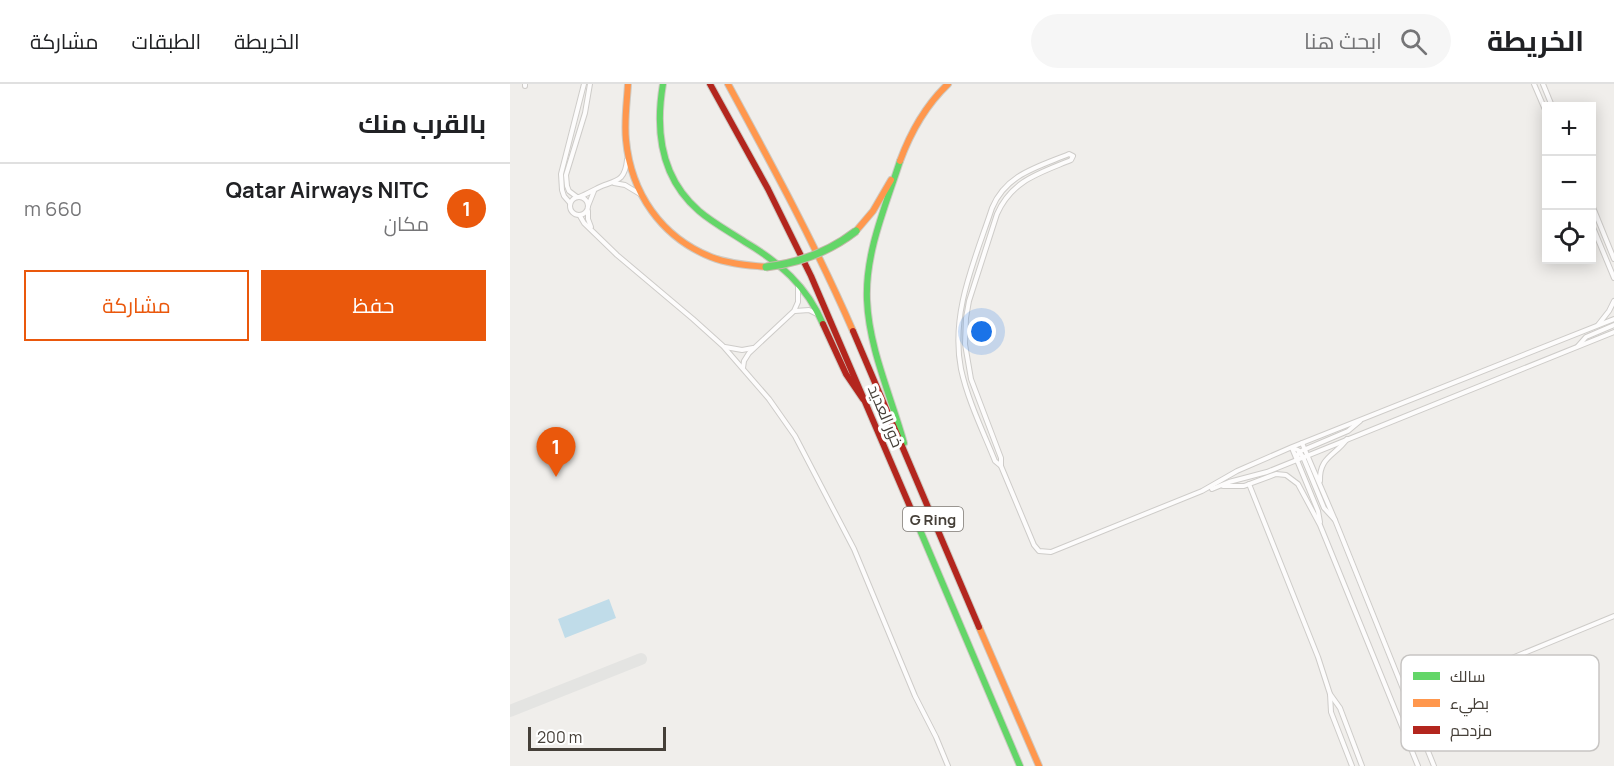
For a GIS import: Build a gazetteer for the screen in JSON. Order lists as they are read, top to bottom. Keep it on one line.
{"streets":{"main road":["خور العديد","G Ring"]},"legend":["سالك","بطيء","مزدحم"],"scale_bar":"200 m","page":{"header":"الخريطة","search":"ابحث هنا","nav":["الخريطة","الطبقات","مشاركة"],"heading":"بالقرب منك","map_buttons":["+","−"],"list":[{"mark":"1","name":"Qatar Airways NITC","note":"مكان","value":"660 m"}],"buttons":["حفظ","مشاركة"],"pins":"1","scale":"200 m"}}
